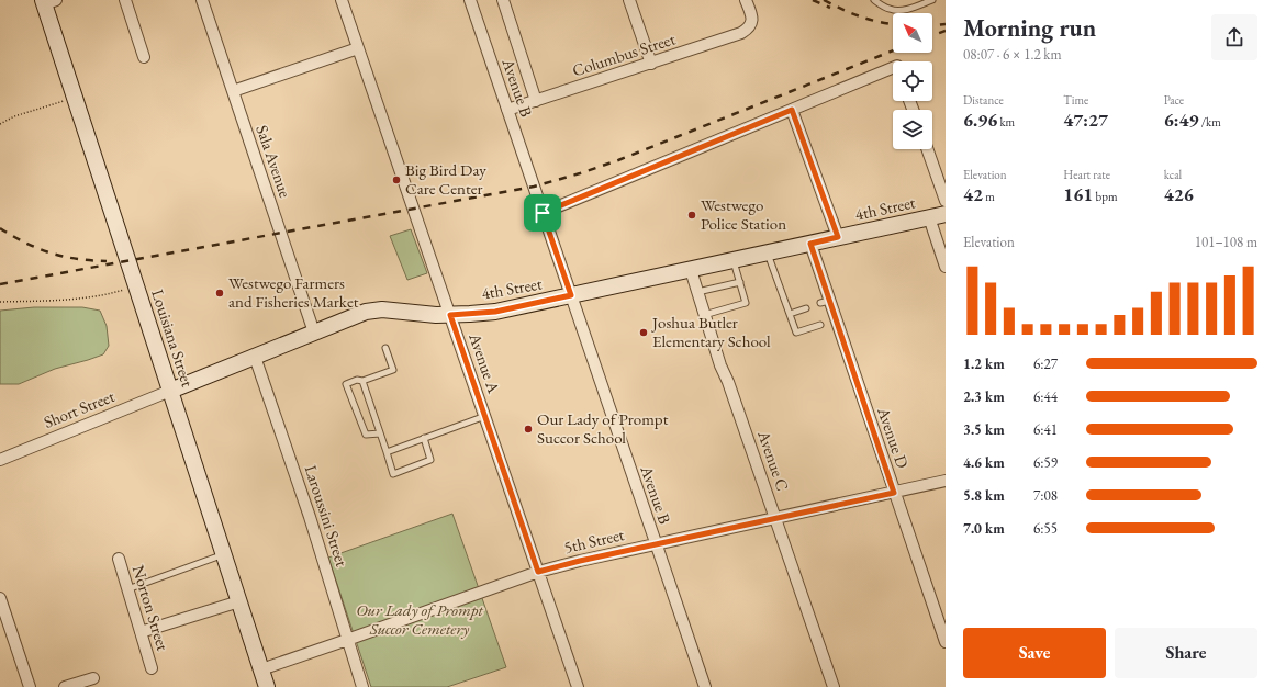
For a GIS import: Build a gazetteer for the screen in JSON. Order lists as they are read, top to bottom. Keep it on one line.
{"streets":{"main road":["4th Street","Louisiana Street"],"street":["Columbus Street","Avenue B","Sala Avenue","Avenue A","Short Street","Avenue D","Avenue C","Laroussini Street","5th Street","Norton Street"]},"crossings":[["Columbus Street","Avenue B"],["Avenue B","4th Street"],["Avenue B","5th Street"],["Sala Avenue","4th Street"],["4th Street","Louisiana Street"],["4th Street","Avenue A"],["4th Street","Short Street"],["4th Street","Avenue D"],["4th Street","Avenue C"],["4th Street","Laroussini Street"],["Louisiana Street","Short Street"],["Louisiana Street","5th Street"],["Avenue A","5th Street"],["Avenue D","5th Street"],["Avenue C","5th Street"],["Laroussini Street","5th Street"]],"parks":["Our Lady of Prompt Succor Cemetery"],"places":["Big Bird Day Care Center","Westwego Police Station","Westwego Farmers and Fisheries Market","Joshua Butler Elementary School","Our Lady of Prompt Succor School"],"north":"top left","page":{"heading":["Morning run","08:07 · 6 × 1.2 km"],"stats":[["Distance","6.96 km"],["Time","47:27"],["Pace","6:49 /km"],["Elevation","42 m"],["Heart rate","161 bpm"],["kcal","426"]],"chart":["Elevation","101–108 m"],"list":[{"name":"1.2 km","note":"6:27"},{"name":"2.3 km","note":"6:44"},{"name":"3.5 km","note":"6:41"},{"name":"4.6 km","note":"6:59"},{"name":"5.8 km","note":"7:08"},{"name":"7.0 km","note":"6:55"}],"buttons":["Save","Share"]}}
